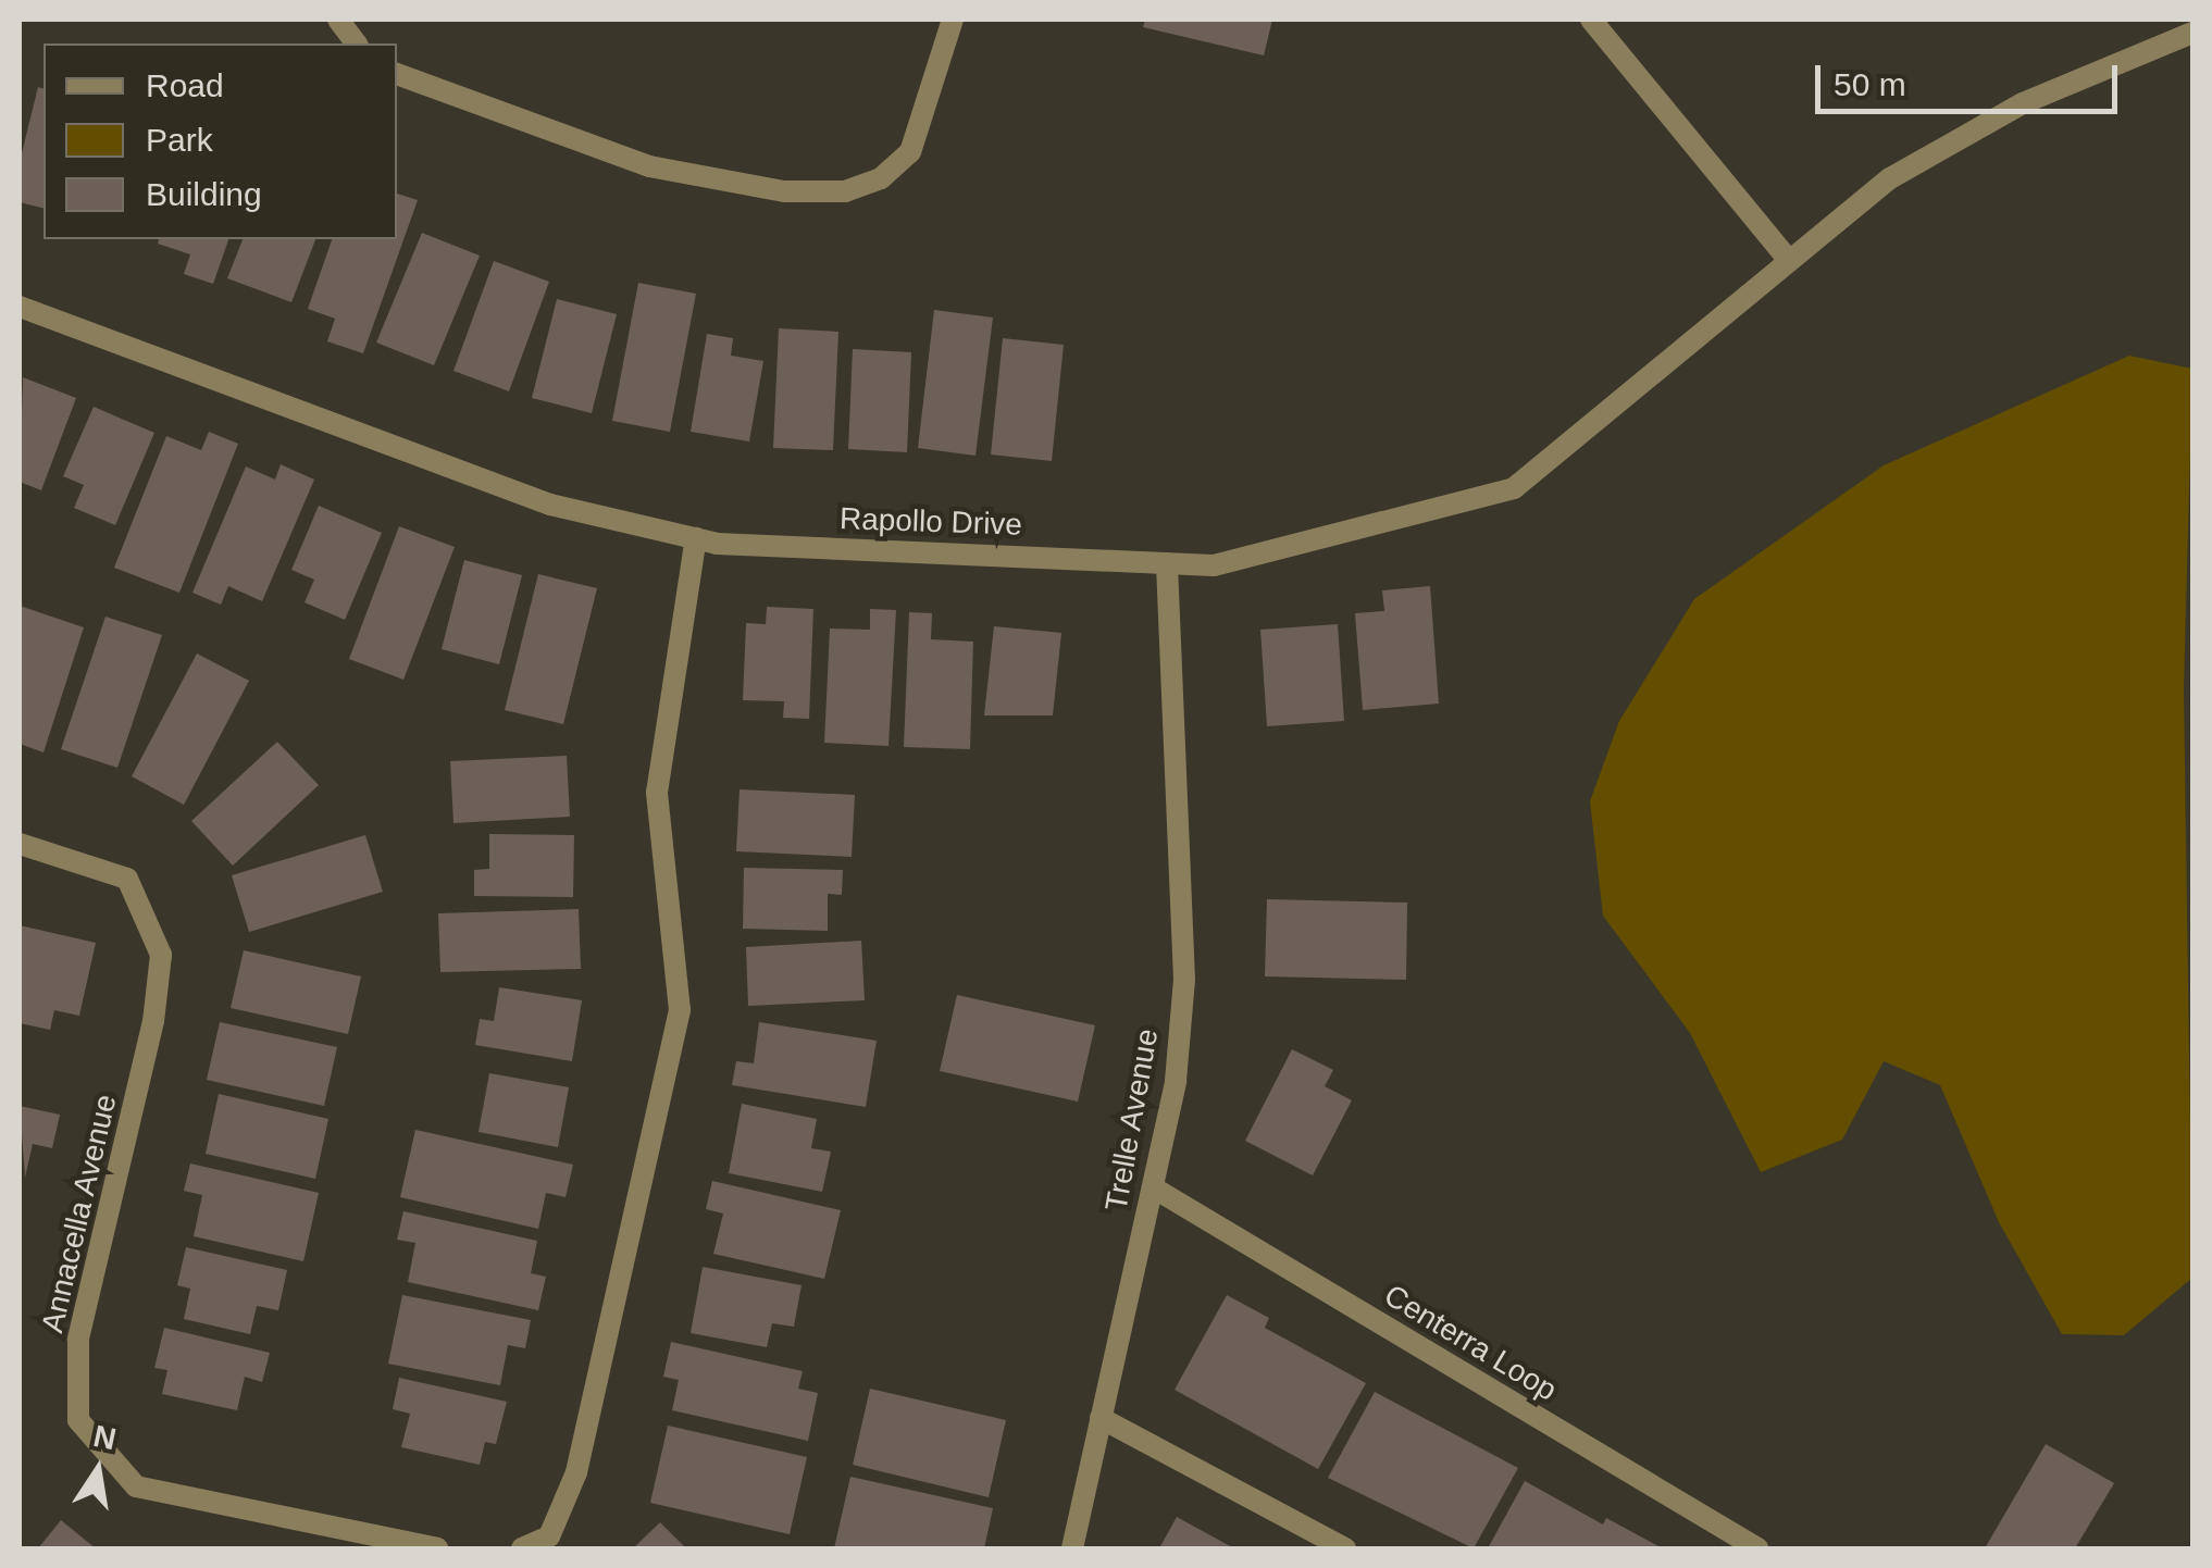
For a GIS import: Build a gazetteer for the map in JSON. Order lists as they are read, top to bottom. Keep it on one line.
{"streets":{"street":["Rapollo Drive","Trelle Avenue","Annacella Avenue","Centerra Loop"]},"crossings":[["Rapollo Drive","Trelle Avenue"],["Trelle Avenue","Centerra Loop"]],"legend":["Road","Park","Building"],"scale_bar":"50 m","north":"top"}
